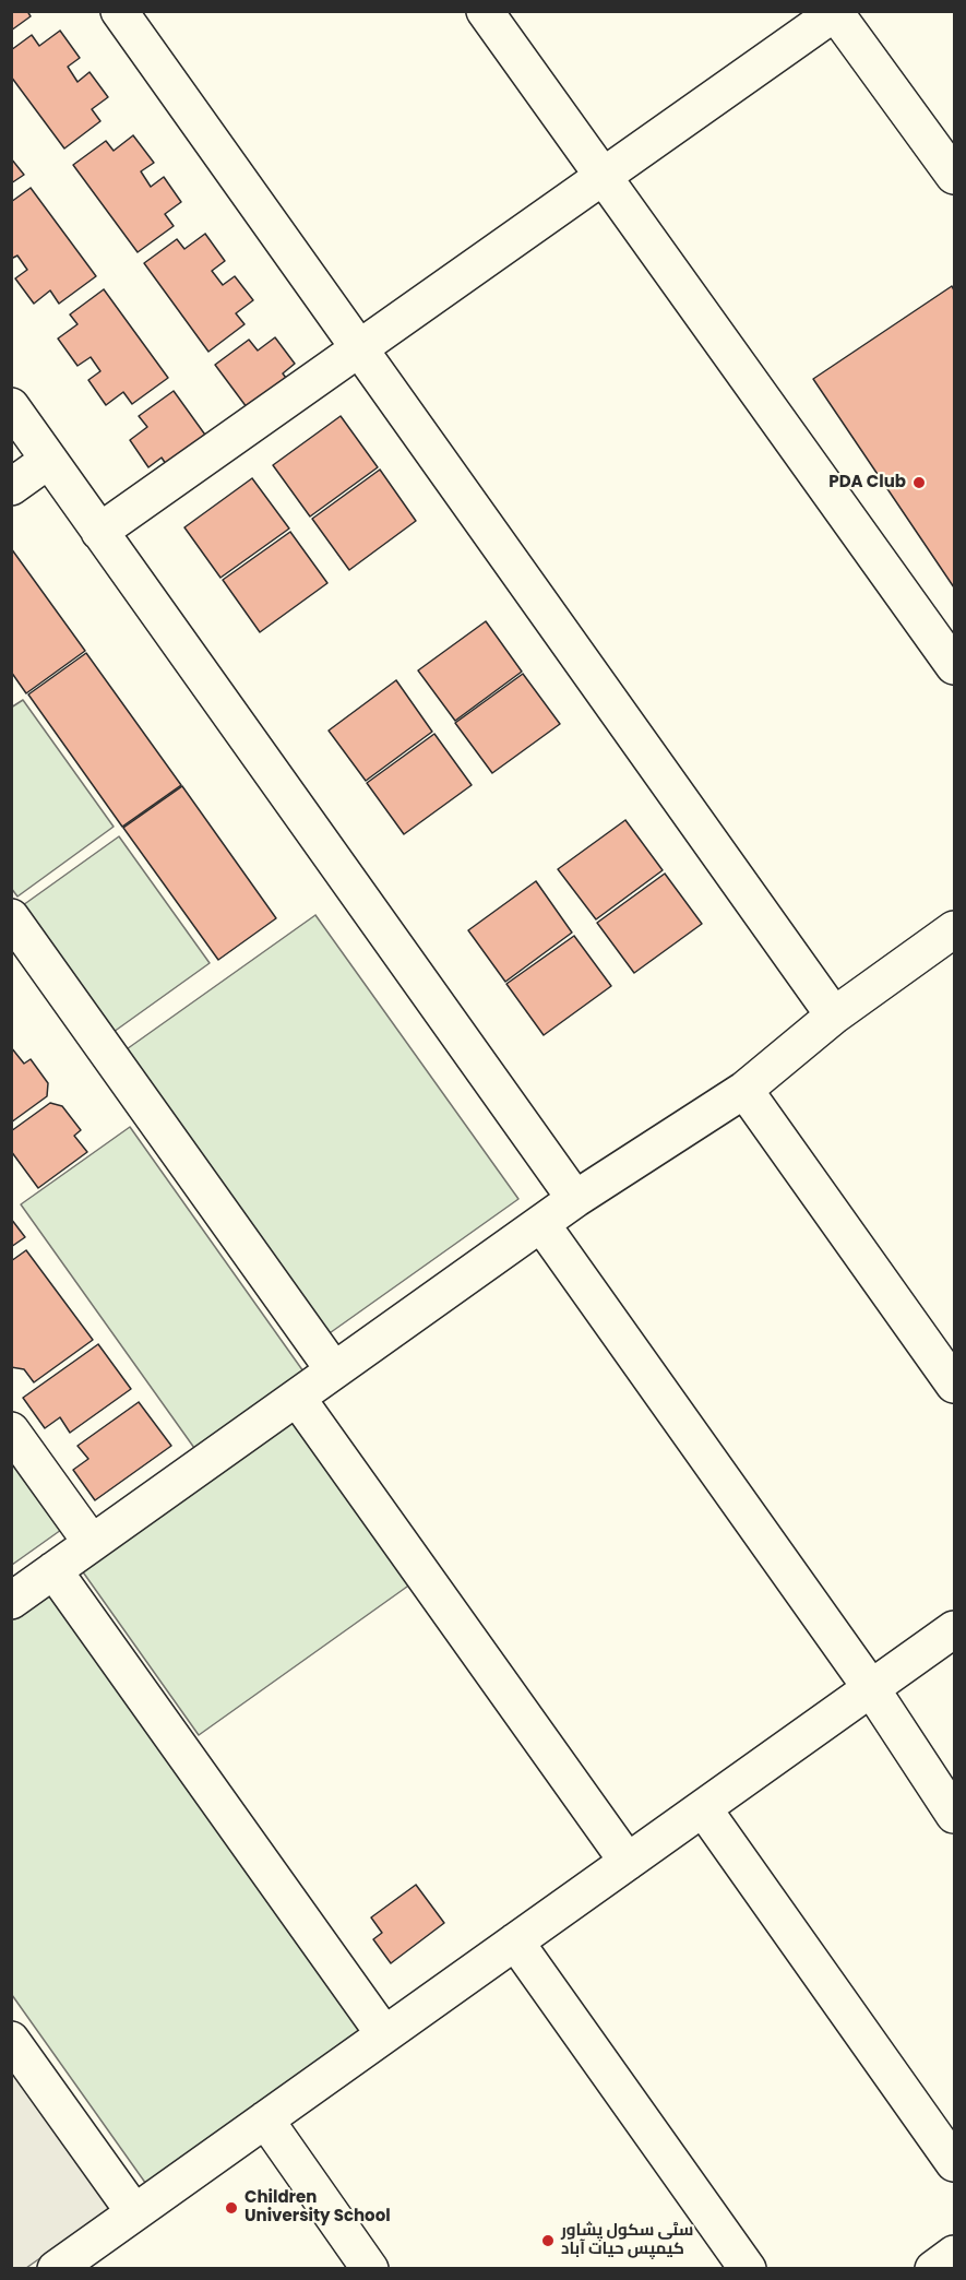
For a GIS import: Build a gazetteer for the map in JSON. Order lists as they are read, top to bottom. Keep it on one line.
{"places":["PDA Club","Children University School","سٹی سکول پشاور کیمپس حیات آباد"]}
